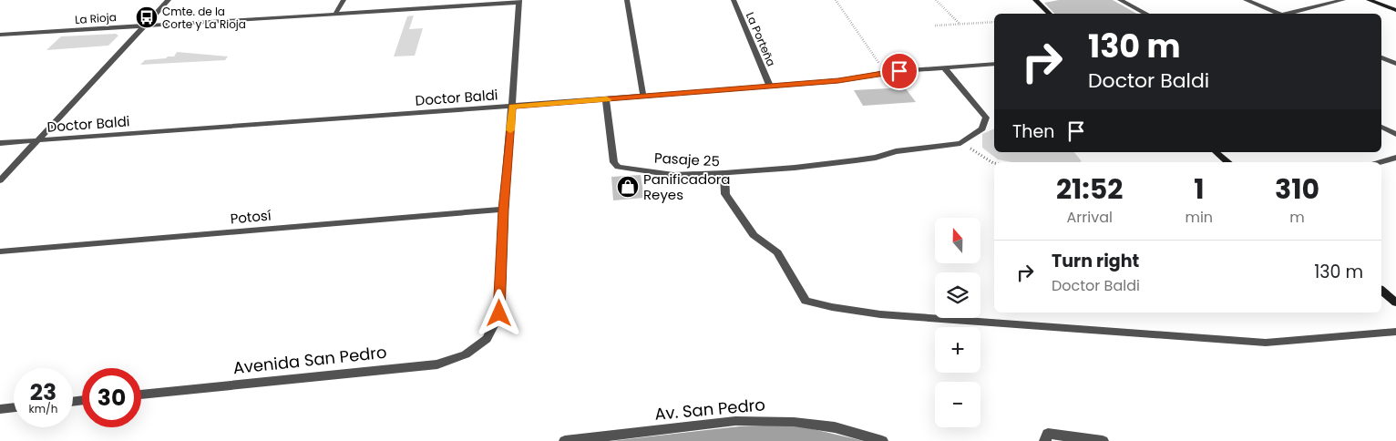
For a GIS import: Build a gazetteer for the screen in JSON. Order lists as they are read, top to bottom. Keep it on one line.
{"streets":{"street":["La Rioja","La Porteña","Doctor Baldi","Pasaje 25","Potosí","Avenida San Pedro","Av. San Pedro"]},"crossings":[["La Porteña","Doctor Baldi"],["Doctor Baldi","Pasaje 25"],["Potosí","Avenida San Pedro"]],"places":{"bus stop":["Cmte. de la Corte y La Rioja"],"shop":["Panificadora Reyes"]},"north":"top","page":{"turn":["130 m","Doctor Baldi"],"then":"Then","eta":["21:52","Arrival","1","min","310","m"],"map_buttons":["+","−"],"list":[{"name":"Turn right","note":"Doctor Baldi","value":"130 m"}],"speed":"23 km/h","limit":"30"}}
